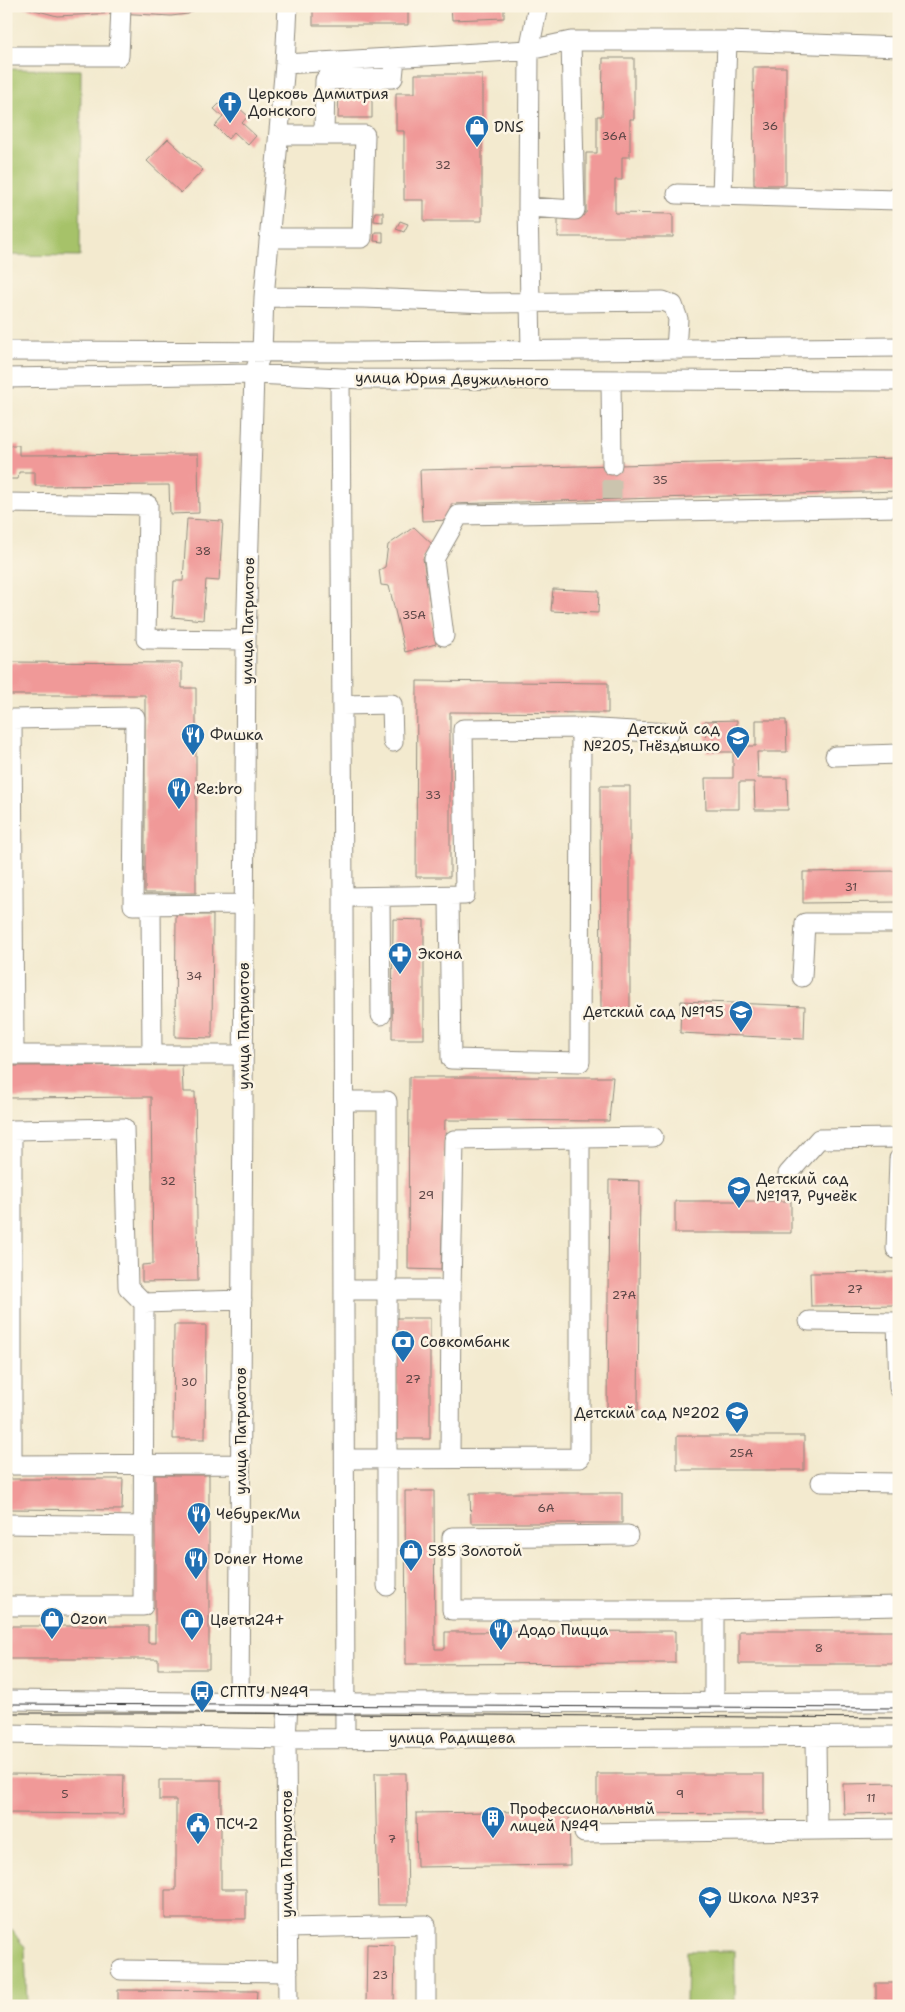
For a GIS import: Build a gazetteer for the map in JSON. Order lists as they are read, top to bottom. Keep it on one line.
{"streets":{"street":["улица Юрия Двужильного","улица Патриотов","улица Радищева"]},"crossings":[["улица Юрия Двужильного","улица Патриотов"],["улица Патриотов","улица Радищева"]],"places":{"church":["Церковь Димитрия Донского"],"shop":["DNS","585 Золотой","Ozon","Цветы24+"],"restaurant":["Фишка","Re:bro","ЧебурекМи","Doner Home","Додо Пицца"],"school or university":["Детский сад №205, Гнёздышко","Детский сад №195","Детский сад №197, Ручеёк","Детский сад №202","Школа №37"],"pharmacy":["Экона"],"bank":["Совкомбанк"],"bus stop":["СГПТУ №49"],"building":["Профессиональный лицей №49"],"public building":["ПСЧ-2"]},"house_numbers":["36","36А","32","35","38","35А","33","31","34","32","29","27","27А","27","30","25А","6А","8","5","9","11","7","23"]}
